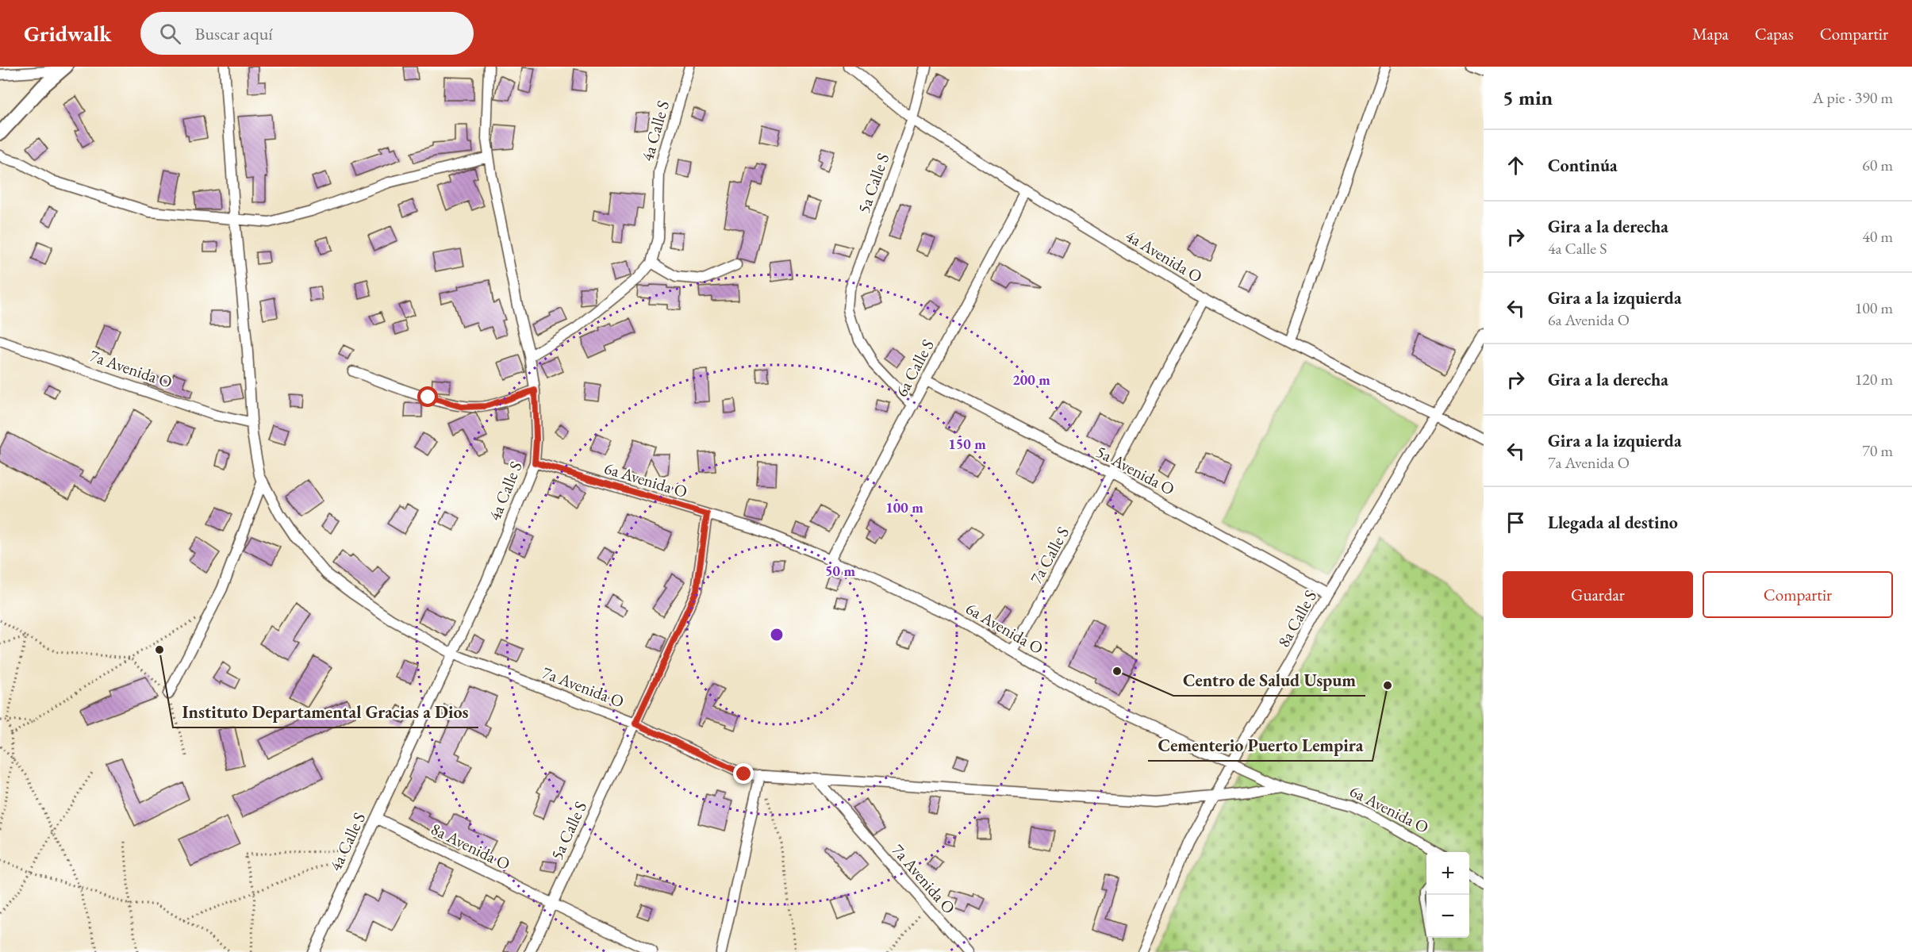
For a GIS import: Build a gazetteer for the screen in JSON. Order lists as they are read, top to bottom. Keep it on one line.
{"streets":{"street":["4a Calle S","5a Calle S","4a Avenida O","6a Calle S","7a Avenida O","5a Avenida O","6a Avenida O","7a Calle S","8a Calle S","8a Avenida O"]},"crossings":[["4a Calle S","7a Avenida O"],["4a Calle S","6a Avenida O"],["4a Calle S","8a Avenida O"],["5a Calle S","4a Avenida O"],["5a Calle S","6a Calle S"],["5a Calle S","7a Avenida O"],["5a Calle S","6a Avenida O"],["5a Calle S","8a Avenida O"],["4a Avenida O","6a Calle S"],["4a Avenida O","7a Calle S"],["4a Avenida O","8a Calle S"],["6a Calle S","5a Avenida O"],["6a Calle S","6a Avenida O"],["5a Avenida O","7a Calle S"],["5a Avenida O","8a Calle S"],["6a Avenida O","7a Calle S"],["6a Avenida O","8a Calle S"]],"places":["Instituto Departamental Gracias a Dios","Centro de Salud Uspum","Cementerio Puerto Lempira"],"page":{"header":"Gridwalk","search":"Buscar aquí","nav":["Mapa","Capas","Compartir"],"heading":["5 min","A pie · 390 m"],"list":[["Continúa","60 m"],["Gira a la derecha","4a Calle S","40 m"],["Gira a la izquierda","6a Avenida O","100 m"],["Gira a la derecha","120 m"],["Gira a la izquierda","7a Avenida O","70 m"],"Llegada al destino"],"buttons":["Guardar","Compartir"],"map_buttons":["+","−"]},"rings":["200 m","150 m","100 m","50 m"]}
